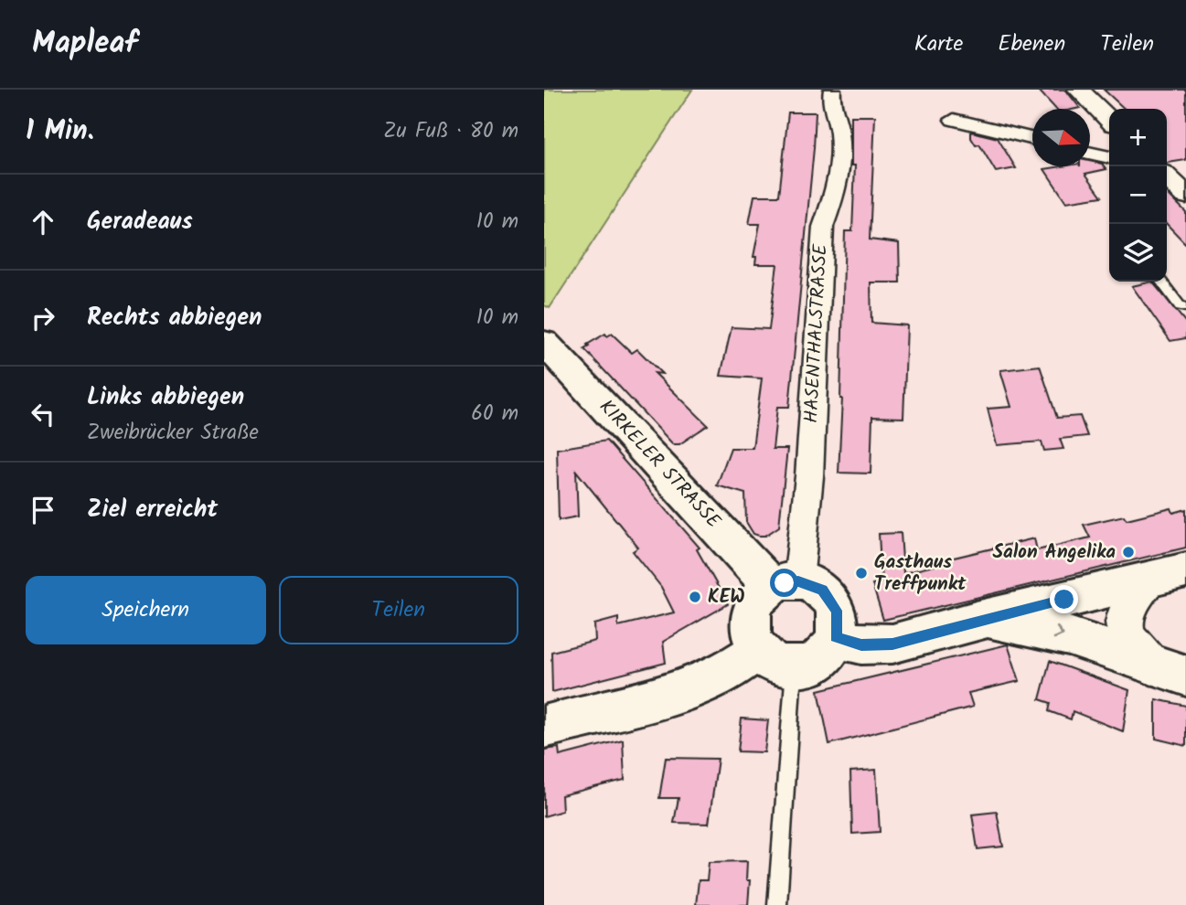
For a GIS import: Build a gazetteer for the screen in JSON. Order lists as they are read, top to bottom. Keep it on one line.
{"streets":{"main road":["KIRKELER STRASSE"],"street":["HASENTHALSTRASSE"]},"crossings":[["HASENTHALSTRASSE","KIRKELER STRASSE"]],"places":["Salon Angelika","Gasthaus Treffpunkt","KEW"],"north":"right","page":{"header":"Mapleaf","nav":["Karte","Ebenen","Teilen"],"heading":["1 Min.","Zu Fuß · 80 m"],"map_buttons":["+","−"],"list":[["Geradeaus","10 m"],["Rechts abbiegen","10 m"],["Links abbiegen","Zweibrücker Straße","60 m"],"Ziel erreicht"],"buttons":["Speichern","Teilen"]}}
